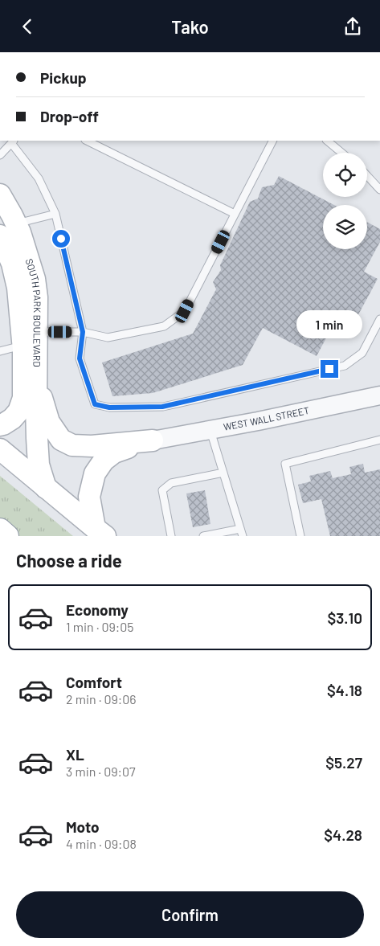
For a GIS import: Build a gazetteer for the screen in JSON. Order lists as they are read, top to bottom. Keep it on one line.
{"streets":{"main road":["SOUTH PARK BOULEVARD"],"street":["WEST WALL STREET"]},"page":{"header":"Tako","banner":["Pickup","Drop-off"],"bubble":"1 min","heading":"Choose a ride","list":[{"name":"Economy","note":"1 min · 09:05","value":"$3.10"},{"name":"Comfort","note":"2 min · 09:06","value":"$4.18"},{"name":"XL","note":"3 min · 09:07","value":"$5.27"},{"name":"Moto","note":"4 min · 09:08","value":"$4.28"}],"buttons":"Confirm"}}
